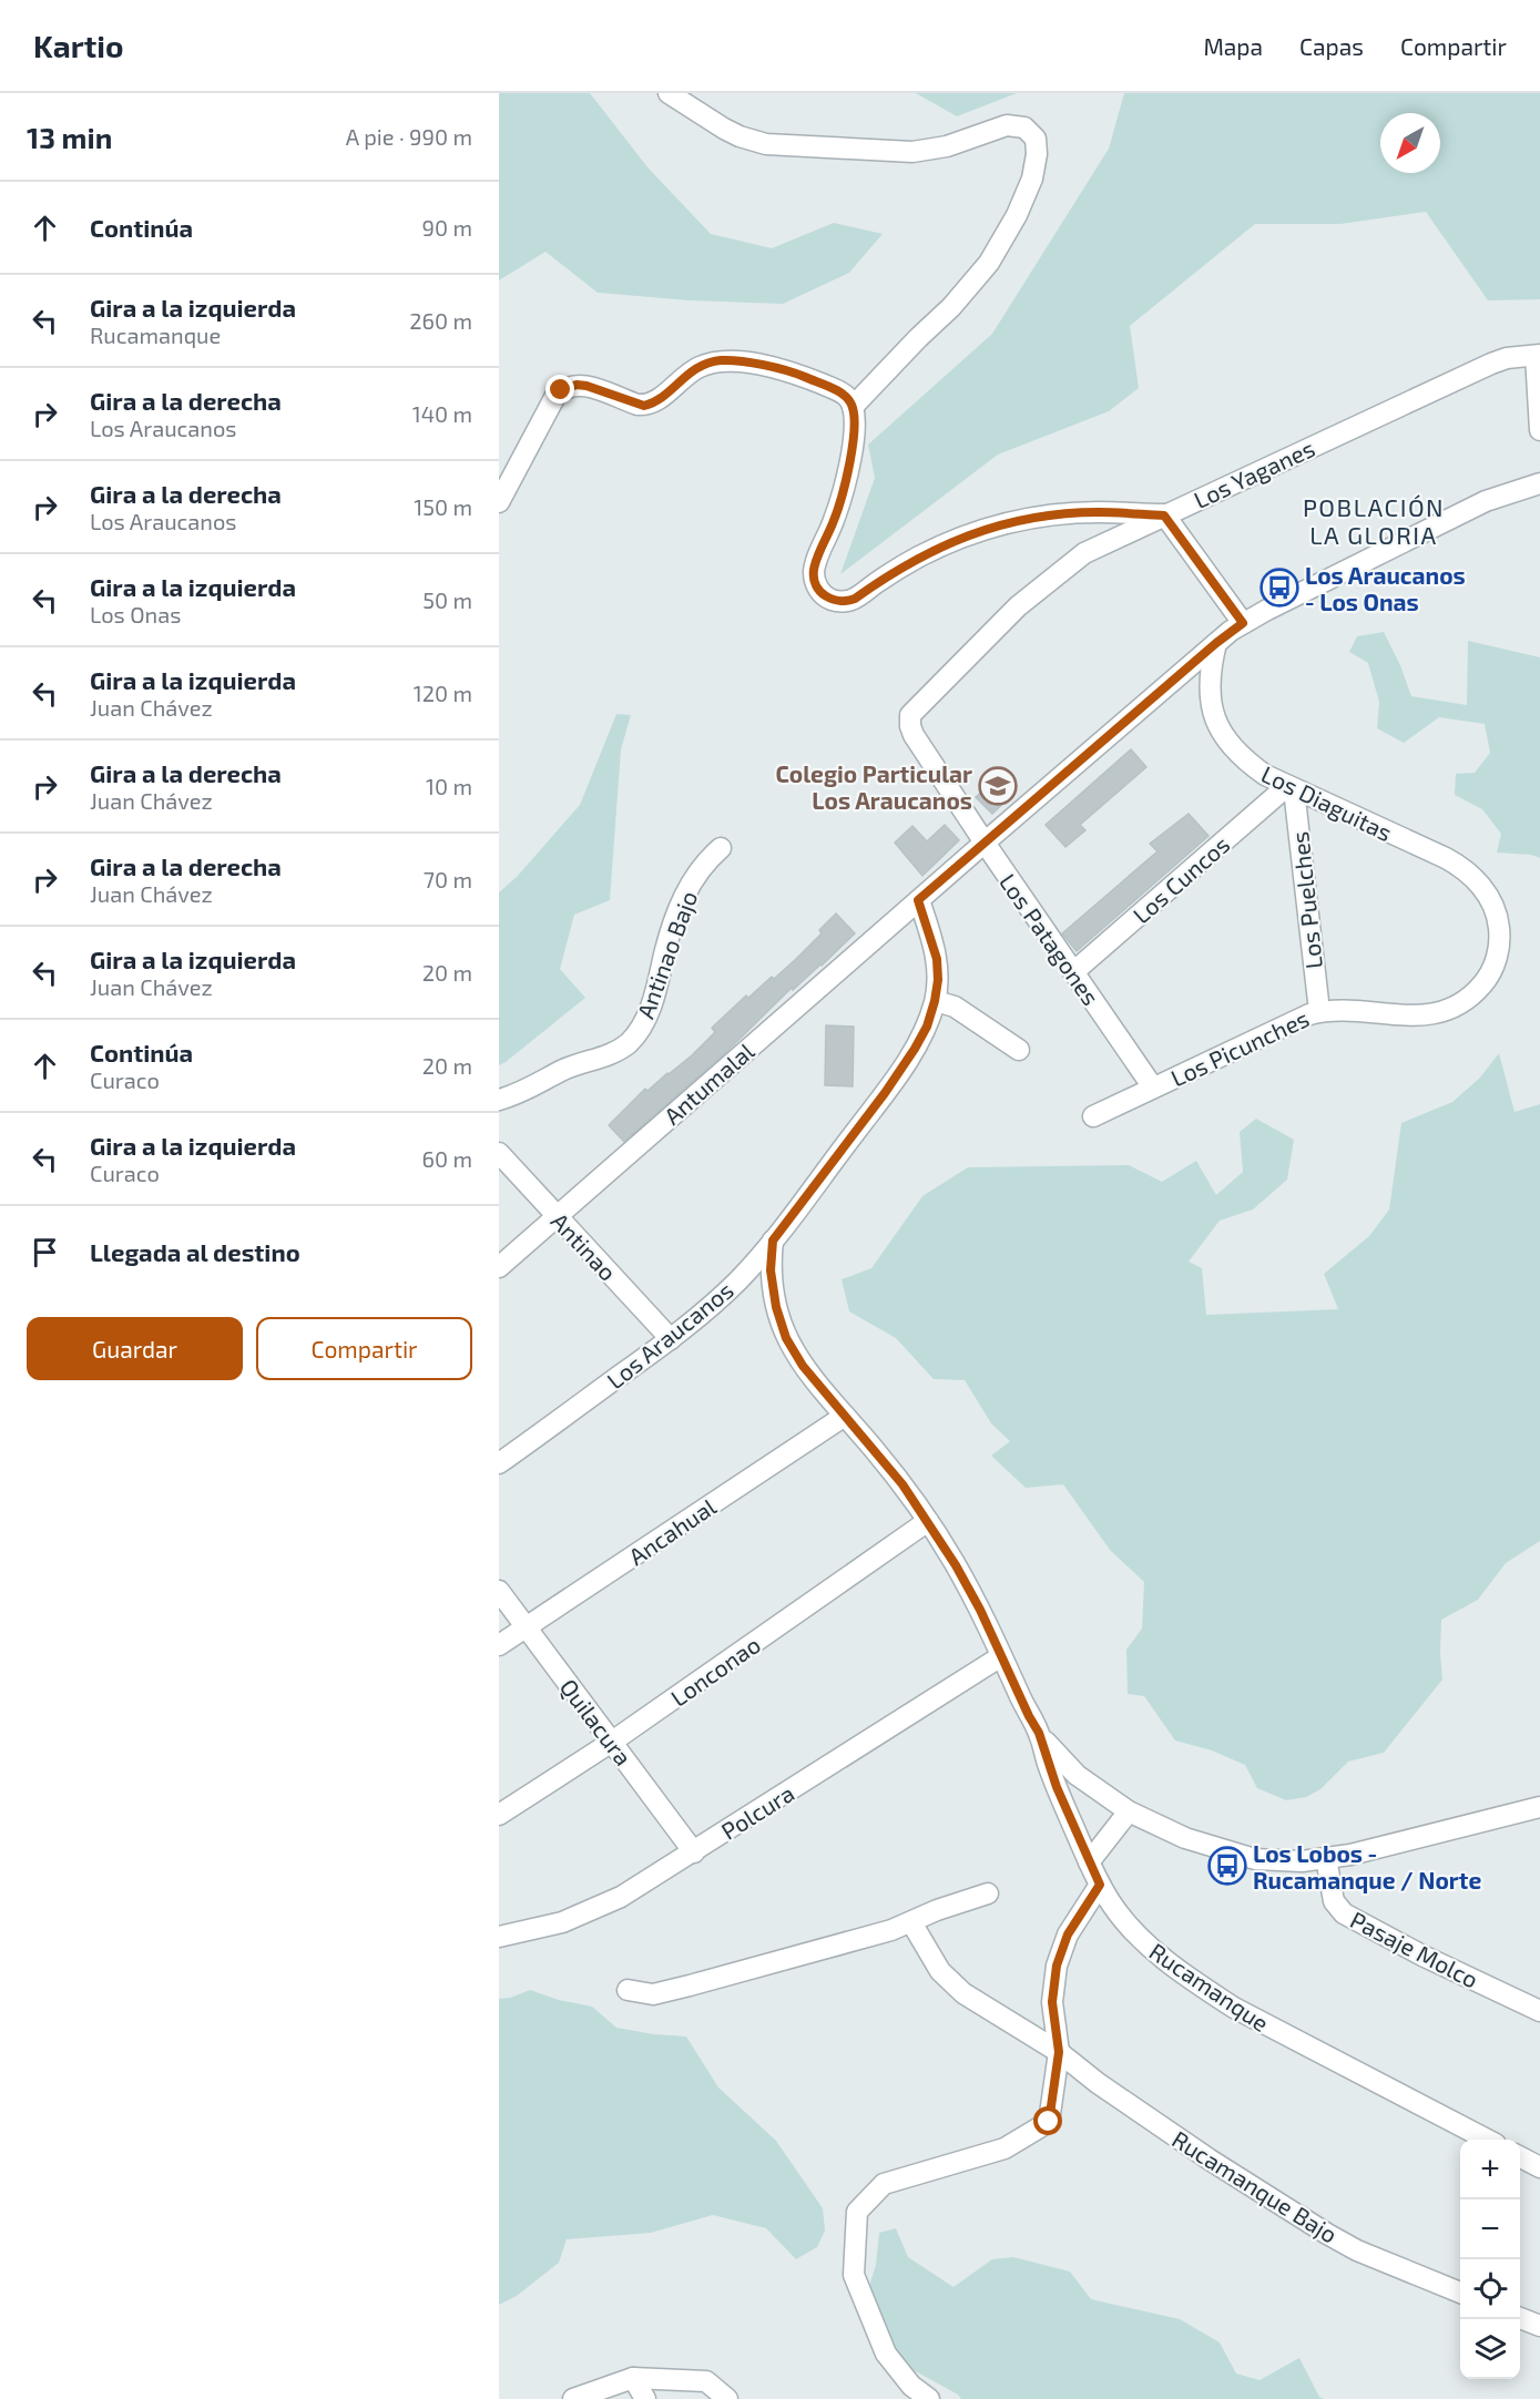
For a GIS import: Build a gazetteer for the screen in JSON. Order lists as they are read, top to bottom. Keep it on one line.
{"streets":{"street":["Los Yaganes","Los Diaguitas","Los Cuncos","Los Puelches","Los Patagones","Antinao Bajo","Los Picunches","Antumalal","Antinao","Los Araucanos","Ancahual","Lonconao","Quilacura","Polcura","Pasaje Molco","Rucamanque","Rucamanque Bajo"]},"crossings":[["Los Yaganes","Los Patagones"],["Los Diaguitas","Los Cuncos"],["Los Diaguitas","Los Puelches"],["Los Diaguitas","Los Picunches"],["Los Cuncos","Los Puelches"],["Los Cuncos","Los Patagones"],["Los Puelches","Los Picunches"],["Los Patagones","Los Picunches"],["Antumalal","Antinao"],["Antumalal","Los Araucanos"],["Antinao","Los Araucanos"],["Los Araucanos","Rucamanque"],["Ancahual","Quilacura"],["Ancahual","Rucamanque"],["Lonconao","Quilacura"],["Lonconao","Rucamanque"],["Quilacura","Polcura"],["Polcura","Rucamanque"]],"districts":["POBLACIÓN LA GLORIA"],"places":{"bus stop":["Los Araucanos - Los Onas","Los Lobos - Rucamanque / Norte"],"school or university":["Colegio Particular Los Araucanos"]},"north":"bottom left","page":{"header":"Kartio","nav":["Mapa","Capas","Compartir"],"heading":["13 min","A pie · 990 m"],"list":[["Continúa","90 m"],["Gira a la izquierda","Rucamanque","260 m"],["Gira a la derecha","Los Araucanos","140 m"],["Gira a la derecha","Los Araucanos","150 m"],["Gira a la izquierda","Los Onas","50 m"],["Gira a la izquierda","Juan Chávez","120 m"],["Gira a la derecha","Juan Chávez","10 m"],["Gira a la derecha","Juan Chávez","70 m"],["Gira a la izquierda","Juan Chávez","20 m"],["Continúa","Curaco","20 m"],["Gira a la izquierda","Curaco","60 m"],"Llegada al destino"],"buttons":["Guardar","Compartir"],"map_buttons":["+","−"]}}
